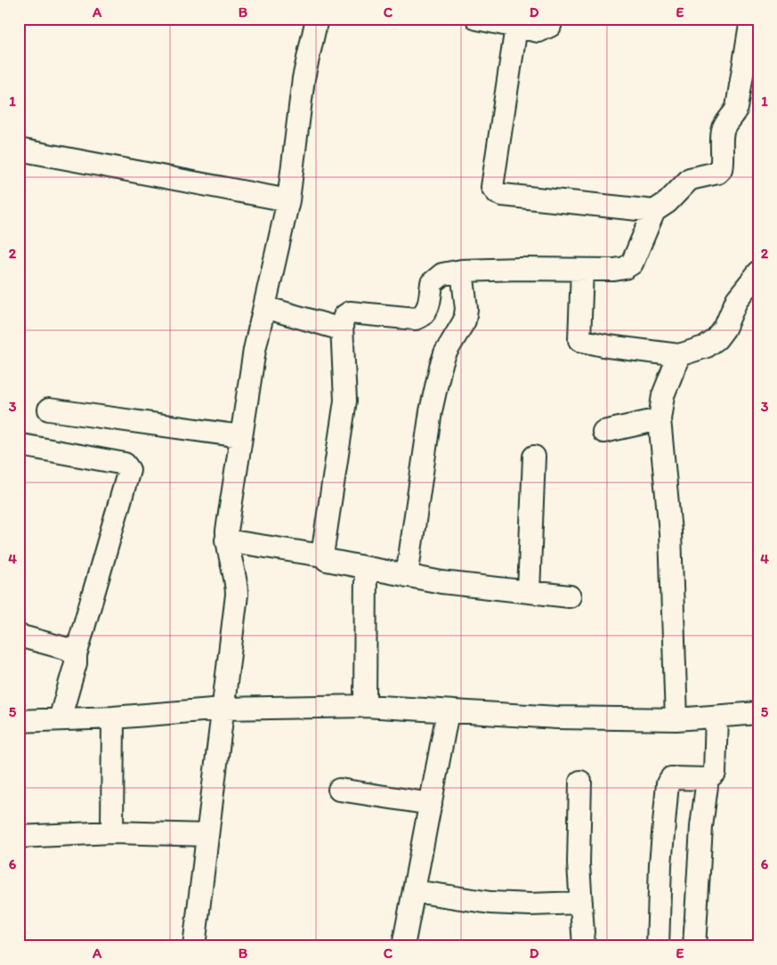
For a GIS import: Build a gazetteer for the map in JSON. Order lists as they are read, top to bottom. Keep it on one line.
{"grid":{"columns":["A","B","C","D","E"],"rows":["1","2","3","4","5","6"]}}
